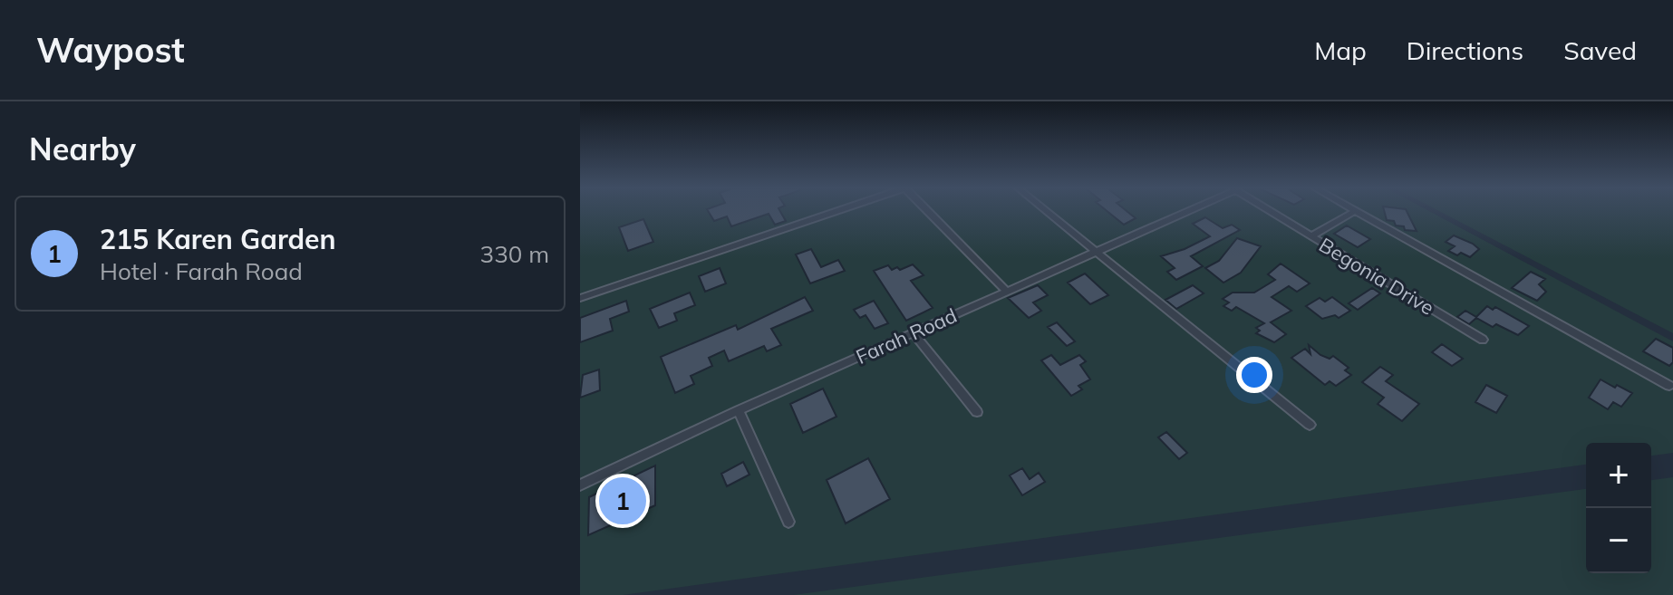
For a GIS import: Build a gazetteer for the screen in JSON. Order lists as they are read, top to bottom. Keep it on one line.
{"streets":{"street":["Begonia Drive","Farah Road"]},"page":{"header":"Waypost","nav":["Map","Directions","Saved"],"heading":"Nearby","list":[{"mark":"1","name":"215 Karen Garden","note":"Hotel · Farah Road","value":"330 m"}],"map_buttons":["+","−"],"pins":"1"}}
